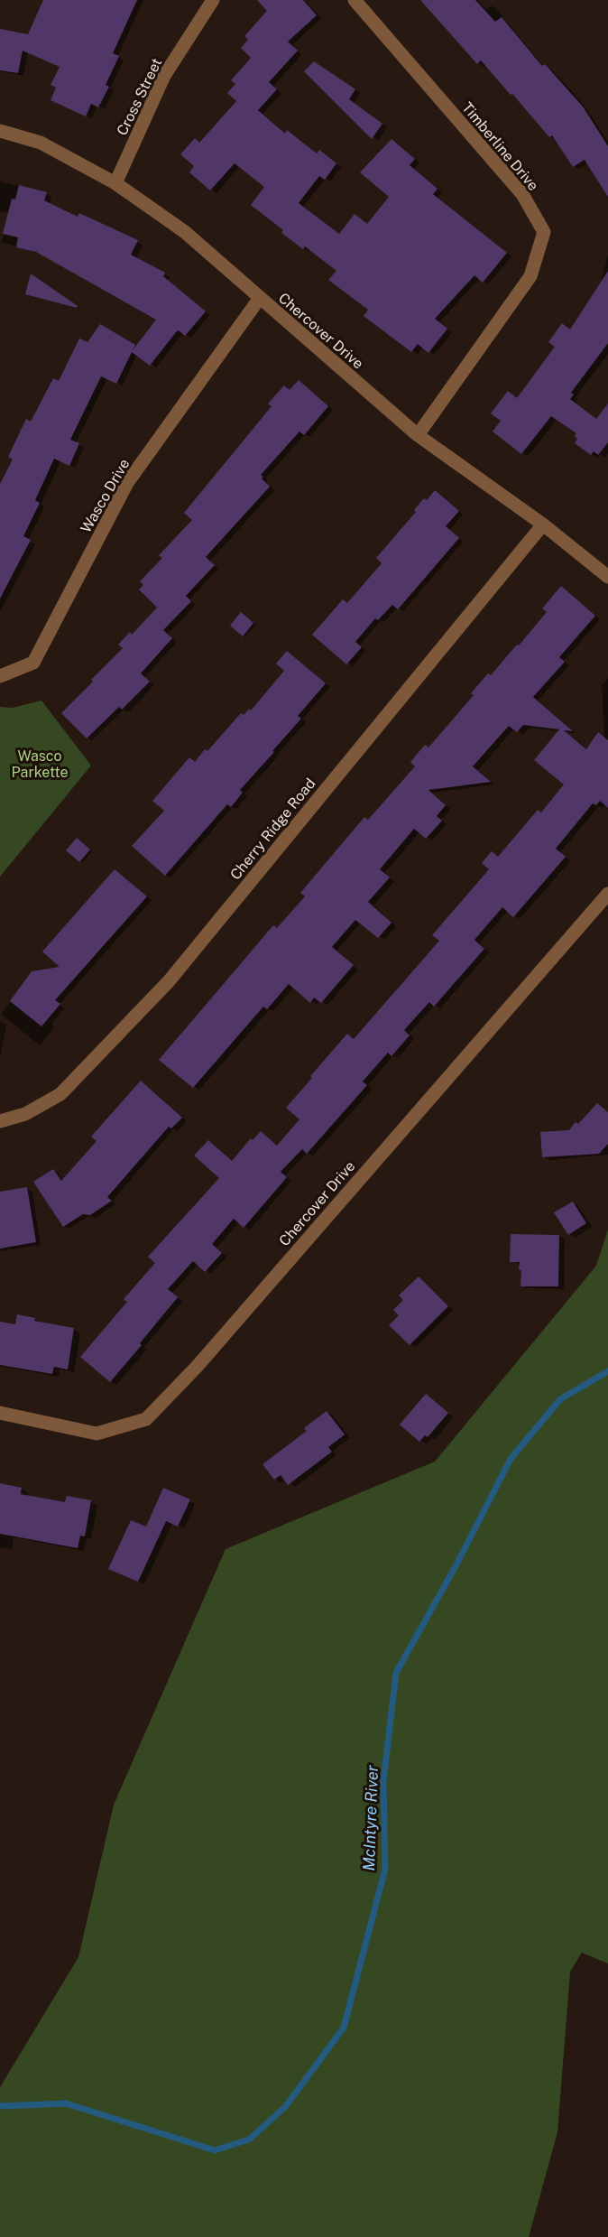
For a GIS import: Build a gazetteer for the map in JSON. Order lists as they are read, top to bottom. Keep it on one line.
{"streets":{"street":["Cross Street","Timberline Drive","Chercover Drive","Wasco Drive","Cherry Ridge Road"]},"crossings":[["Cross Street","Chercover Drive"],["Timberline Drive","Chercover Drive"],["Chercover Drive","Wasco Drive"],["Chercover Drive","Cherry Ridge Road"]],"water":["McIntyre River"],"parks":["Wasco Parkette"]}
